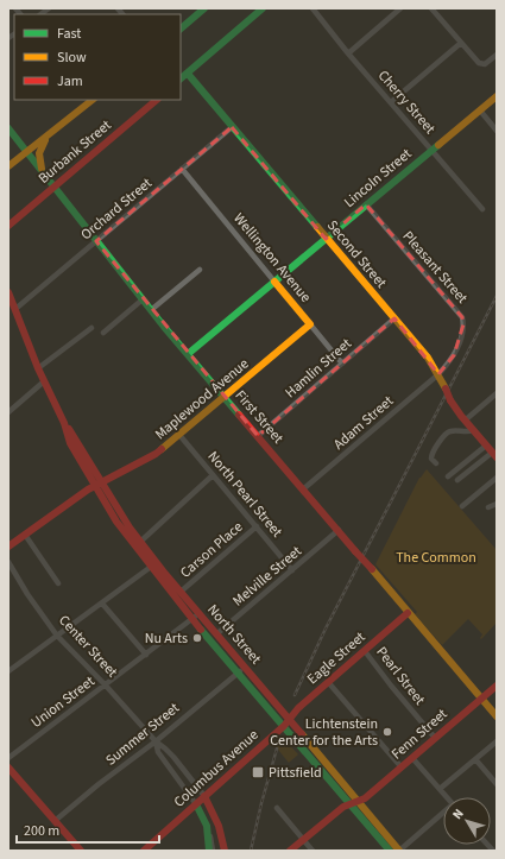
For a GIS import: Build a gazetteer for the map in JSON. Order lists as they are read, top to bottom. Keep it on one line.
{"streets":{"street":["Cherry Street","Burbank Street","Lincoln Street","Orchard Street","Second Street","Wellington Avenue","Pleasant Street","Hamlin Street","Maplewood Avenue","First Street","Adam Street","North Pearl Street","Carson Place","Melville Street","North Street","Center Street","Eagle Street","Pearl Street","Union Street","Summer Street","Fenn Street","Columbus Avenue"]},"crossings":[["Cherry Street","Lincoln Street"],["Burbank Street","First Street"],["Lincoln Street","Second Street"],["Lincoln Street","Wellington Avenue"],["Lincoln Street","Pleasant Street"],["Lincoln Street","First Street"],["Orchard Street","Second Street"],["Orchard Street","Wellington Avenue"],["Orchard Street","First Street"],["Orchard Street","North Street"],["Second Street","Pleasant Street"],["Second Street","Hamlin Street"],["Second Street","Adam Street"],["Wellington Avenue","Hamlin Street"],["Wellington Avenue","Maplewood Avenue"],["Pleasant Street","Adam Street"],["Hamlin Street","First Street"],["Maplewood Avenue","First Street"],["Maplewood Avenue","North Pearl Street"],["Maplewood Avenue","North Street"],["First Street","Adam Street"],["First Street","Melville Street"],["First Street","Eagle Street"],["First Street","Fenn Street"],["North Pearl Street","Carson Place"],["North Pearl Street","Melville Street"],["Carson Place","North Street"],["Melville Street","North Street"],["North Street","Eagle Street"],["North Street","Union Street"],["North Street","Summer Street"],["North Street","Fenn Street"],["North Street","Columbus Avenue"],["Center Street","Union Street"],["Center Street","Summer Street"],["Center Street","Columbus Avenue"],["Eagle Street","Pearl Street"],["Eagle Street","Columbus Avenue"],["Pearl Street","Fenn Street"]],"parks":["The Common"],"places":{"other":["Nu Arts","Lichtenstein Center for the Arts"],"transit":["Pittsfield"]},"legend":["Fast","Slow","Jam"],"scale_bar":"200 m","north":"top left"}
